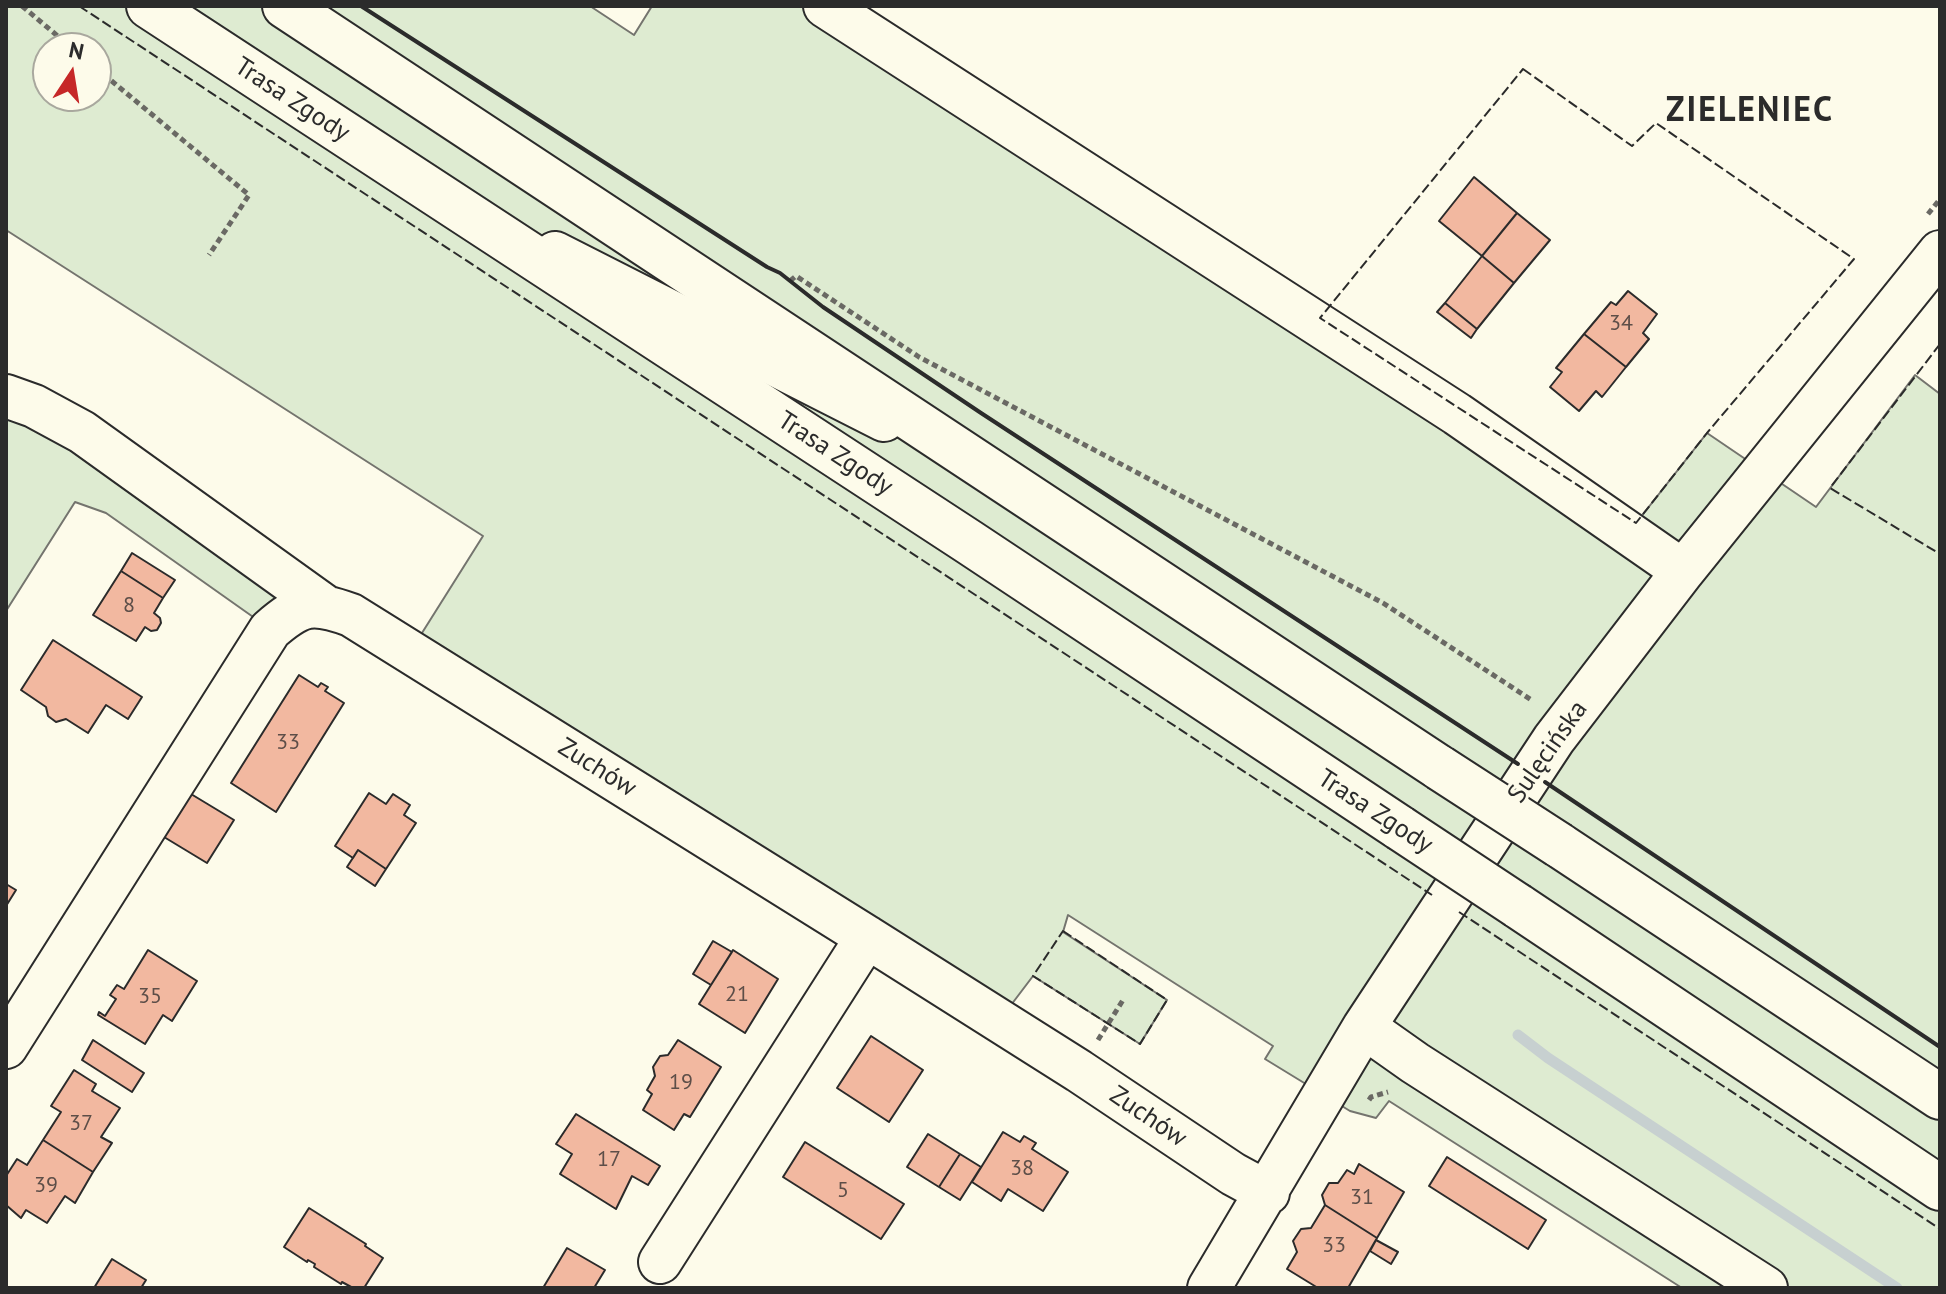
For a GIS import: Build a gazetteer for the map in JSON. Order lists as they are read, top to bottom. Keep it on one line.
{"streets":{"highway":["Trasa Zgody"],"street":["Sulęcińska","Zuchów"]},"crossings":[["Sulęcińska","Zuchów"]],"districts":["ZIELENIEC"],"house_numbers":["34","8","33","21","35","19","37","17","38","39","5","31","33"],"north":"top"}
